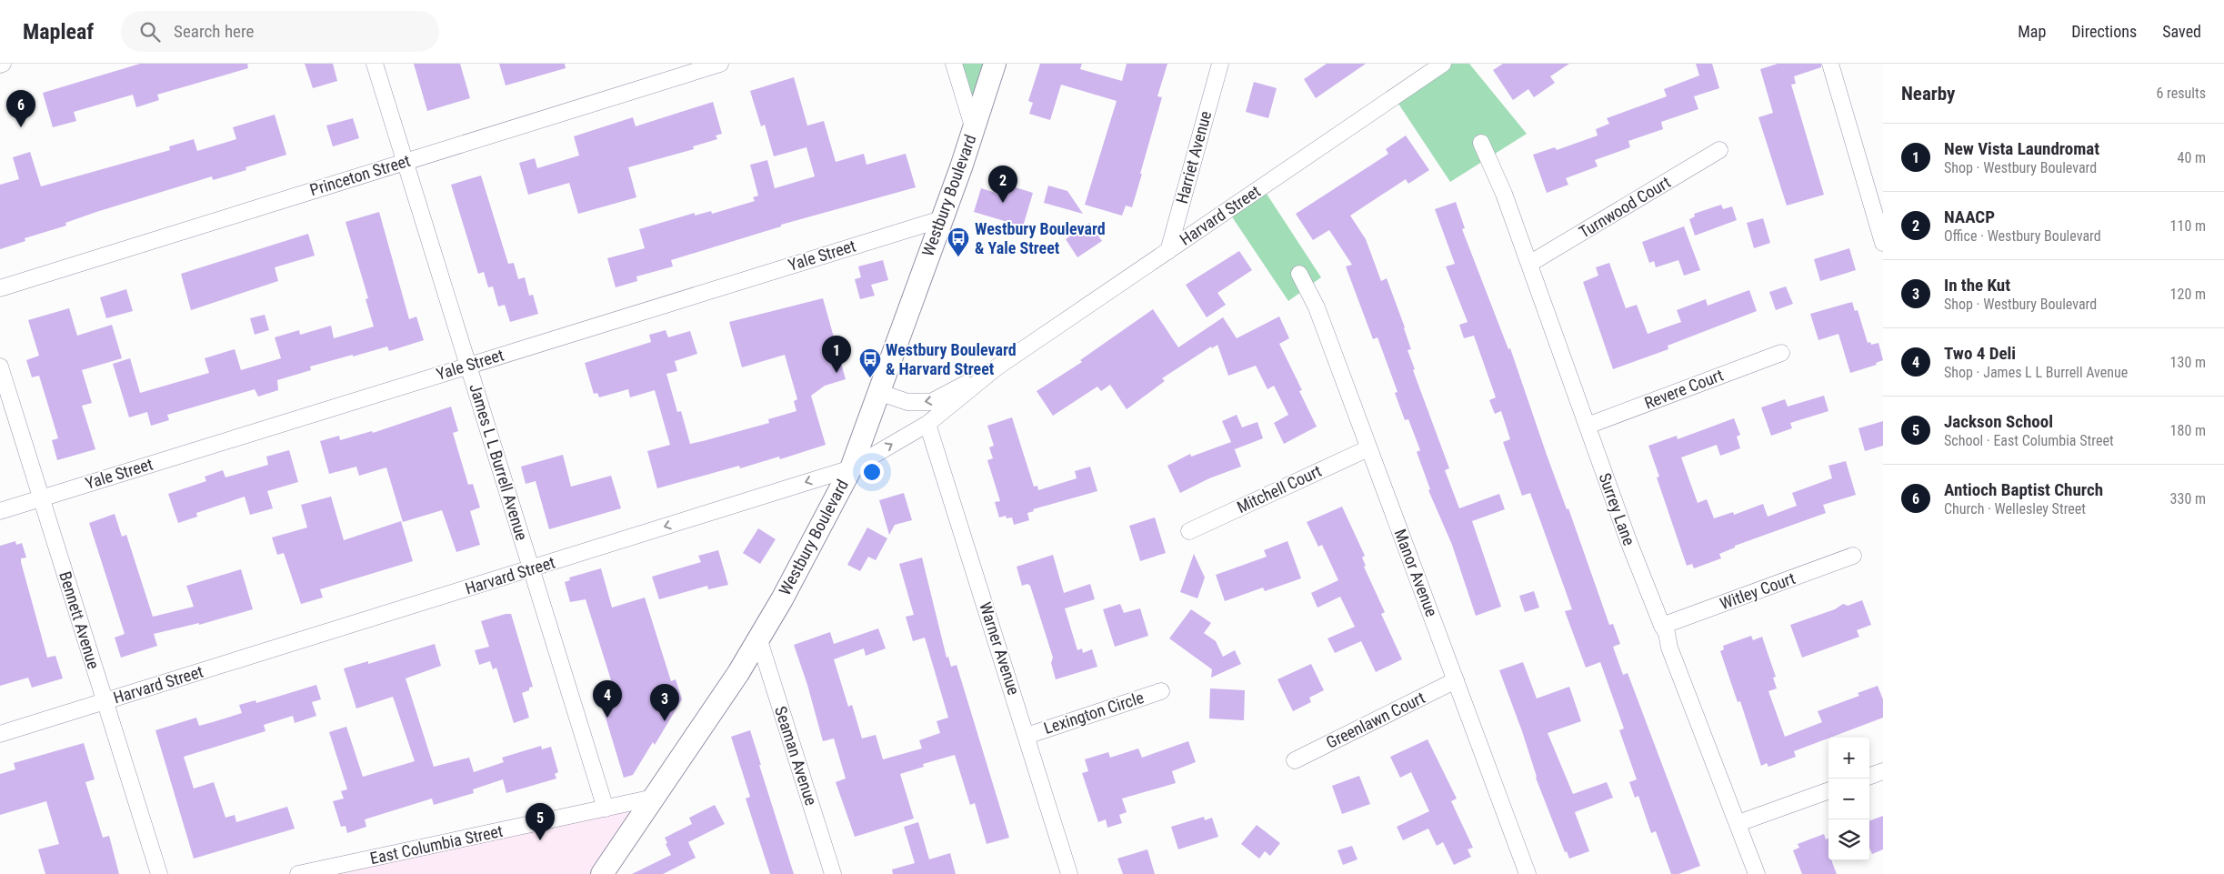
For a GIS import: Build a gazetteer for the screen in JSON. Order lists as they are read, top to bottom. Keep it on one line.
{"streets":{"street":["Harriet Avenue","Princeton Street","Westbury Boulevard","Turnwood Court","Harvard Street","Yale Street","Revere Court","James L L Burrell Avenue","Mitchell Court","Surrey Lane","Manor Avenue","Witley Court","Bennett Avenue","Warner Avenue","Lexington Circle","Greenlawn Court","Seaman Avenue","East Columbia Street"]},"crossings":[["Harriet Avenue","Harvard Street"],["Princeton Street","James L L Burrell Avenue"],["Westbury Boulevard","Harvard Street"],["Westbury Boulevard","Yale Street"],["Westbury Boulevard","Seaman Avenue"],["Westbury Boulevard","East Columbia Street"],["Turnwood Court","Surrey Lane"],["Harvard Street","James L L Burrell Avenue"],["Harvard Street","Bennett Avenue"],["Harvard Street","Warner Avenue"],["Yale Street","James L L Burrell Avenue"],["Yale Street","Bennett Avenue"],["Revere Court","Surrey Lane"],["James L L Burrell Avenue","East Columbia Street"],["Mitchell Court","Manor Avenue"],["Surrey Lane","Witley Court"],["Manor Avenue","Greenlawn Court"],["Warner Avenue","Lexington Circle"]],"places":{"bus stop":["Westbury Boulevard & Yale Street","Westbury Boulevard & Harvard Street"]},"page":{"header":"Mapleaf","search":"Search here","nav":["Map","Directions","Saved"],"heading":["Nearby","6 results"],"pins":["6","2","1","4","3","5"],"list":[{"mark":"1","name":"New Vista Laundromat","note":"Shop · Westbury Boulevard","value":"40 m"},{"mark":"2","name":"NAACP","note":"Office · Westbury Boulevard","value":"110 m"},{"mark":"3","name":"In the Kut","note":"Shop · Westbury Boulevard","value":"120 m"},{"mark":"4","name":"Two 4 Deli","note":"Shop · James L L Burrell Avenue","value":"130 m"},{"mark":"5","name":"Jackson School","note":"School · East Columbia Street","value":"180 m"},{"mark":"6","name":"Antioch Baptist Church","note":"Church · Wellesley Street","value":"330 m"}],"map_buttons":["+","−"]}}
